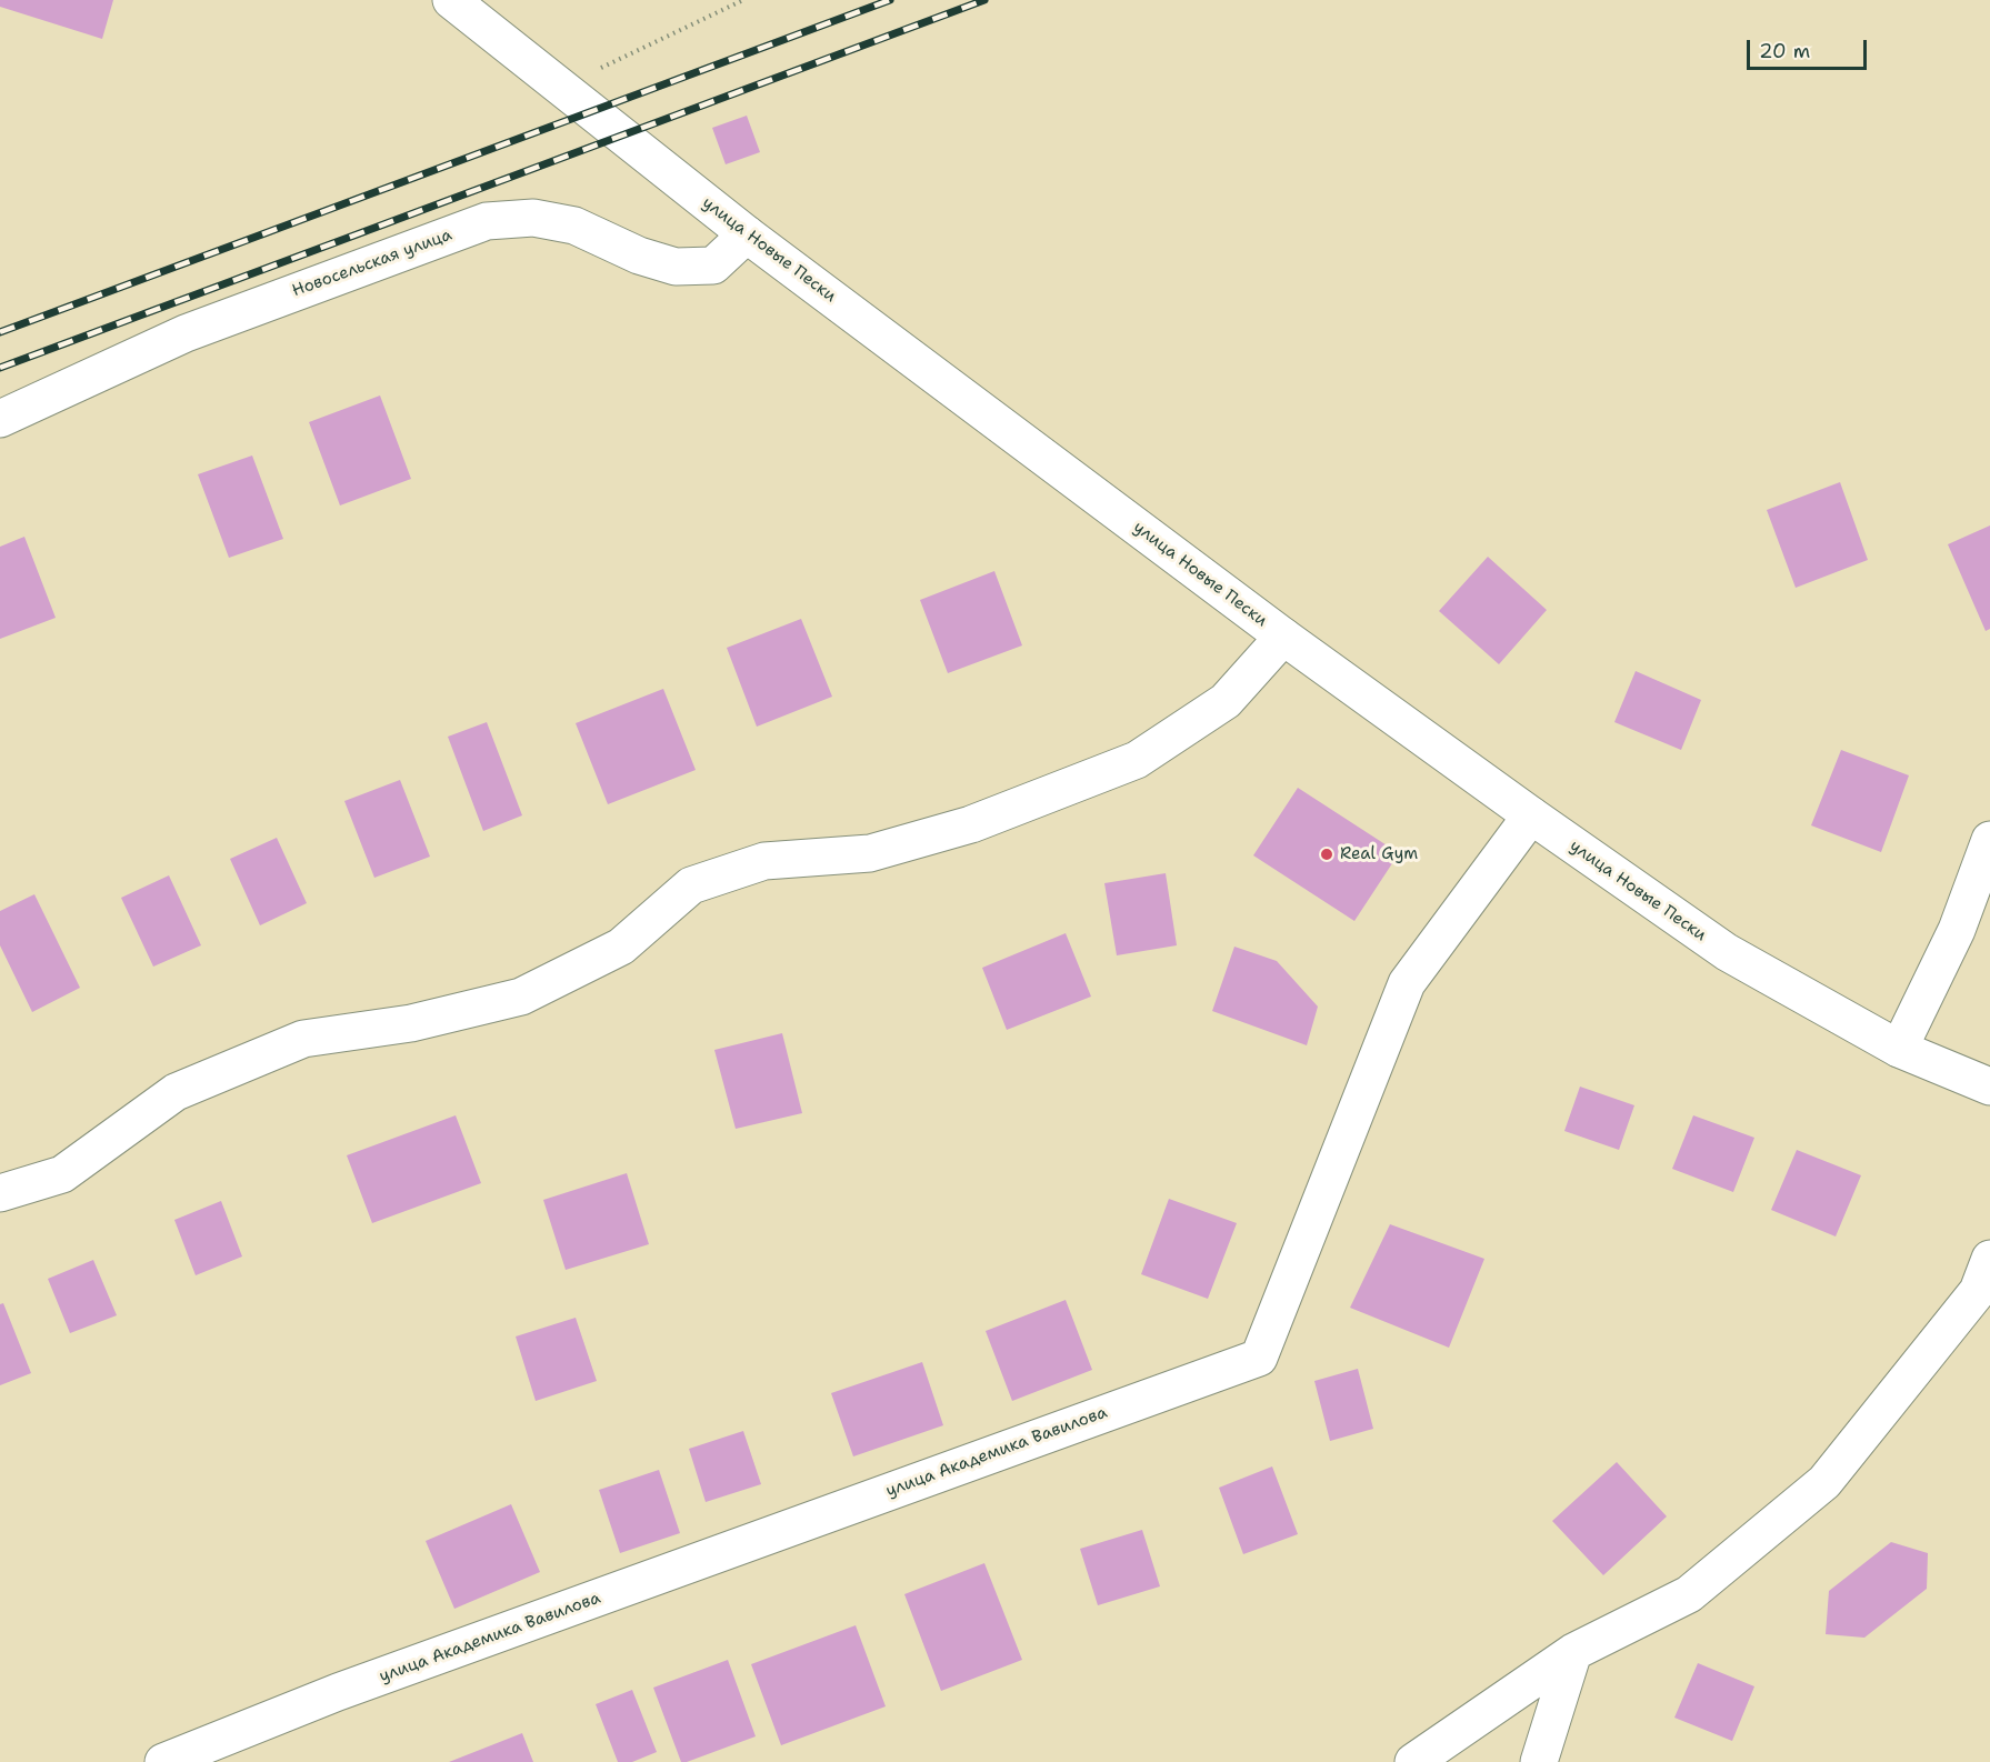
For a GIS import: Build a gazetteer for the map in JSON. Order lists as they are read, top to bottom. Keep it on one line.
{"streets":{"street":["улица Новые Пески","Новосельская улица","улица Академика Вавилова"]},"crossings":[["улица Новые Пески","Новосельская улица"],["улица Новые Пески","улица Академика Вавилова"]],"places":["Real Gym"],"scale_bar":"20 m"}
